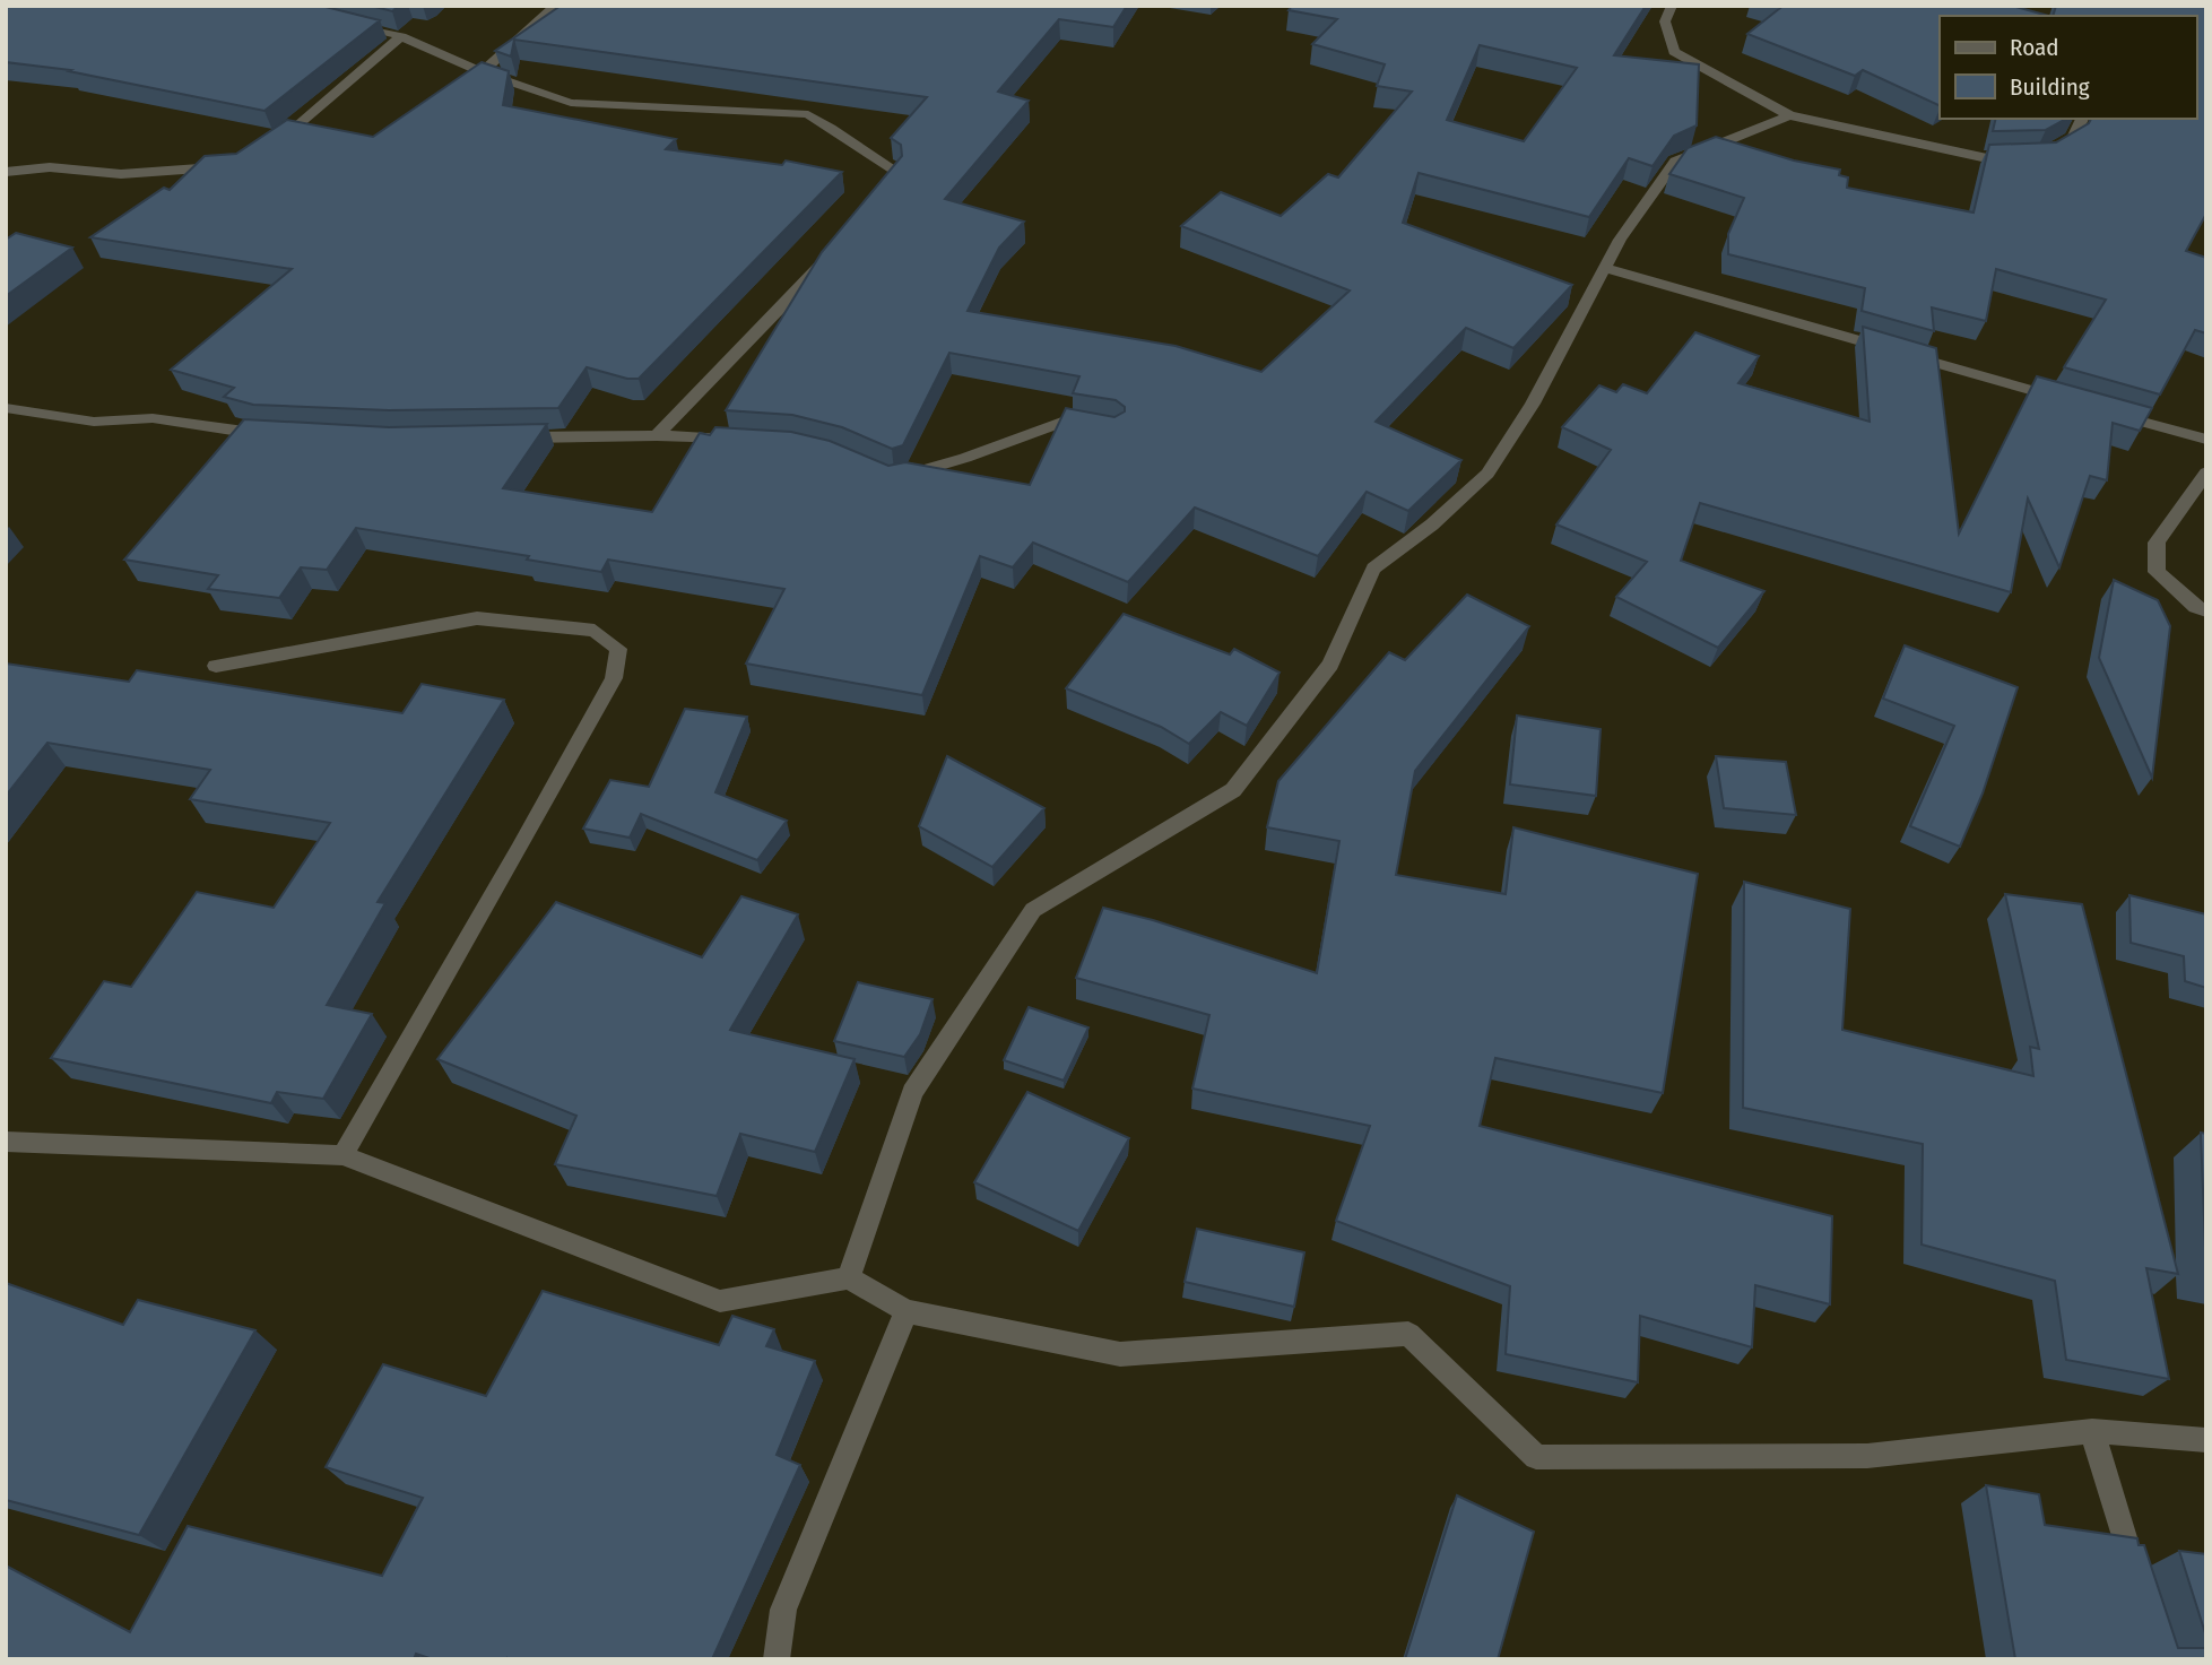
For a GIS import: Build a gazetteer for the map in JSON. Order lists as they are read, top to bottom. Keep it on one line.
{"legend":["Road","Building"]}
